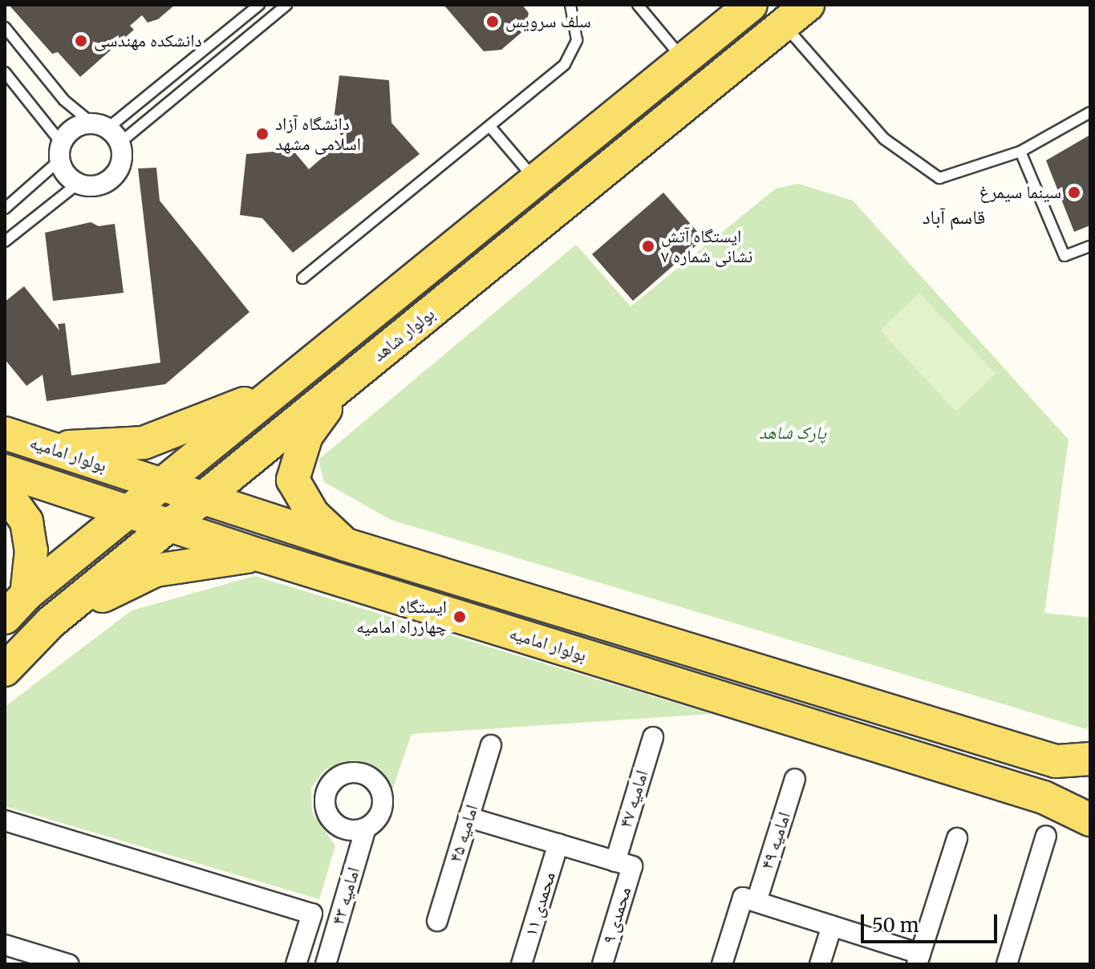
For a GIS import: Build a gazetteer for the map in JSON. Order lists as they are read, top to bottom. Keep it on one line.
{"streets":{"main road":["بولوار شاهد","بولوار امامیه"],"street":["امامیه ۴۷","امامیه ۴۵","امامیه ۴۹","امامیه ۴۳","محمدی ۱۱","محمدی ۹"]},"crossings":[["بولوار شاهد","بولوار امامیه"],["امامیه ۴۷","محمدی ۹"]],"districts":["قاسم آباد"],"parks":["پارک شاهد"],"places":["سلف سرویس","دانشکده مهندسی","دانشگاه آزاد اسلامی مشهد","سینما سیمرغ","ایستگاه آتش نشانی شماره ۷","ایستگاه چهارراه امامیه"],"scale_bar":"50 m"}
